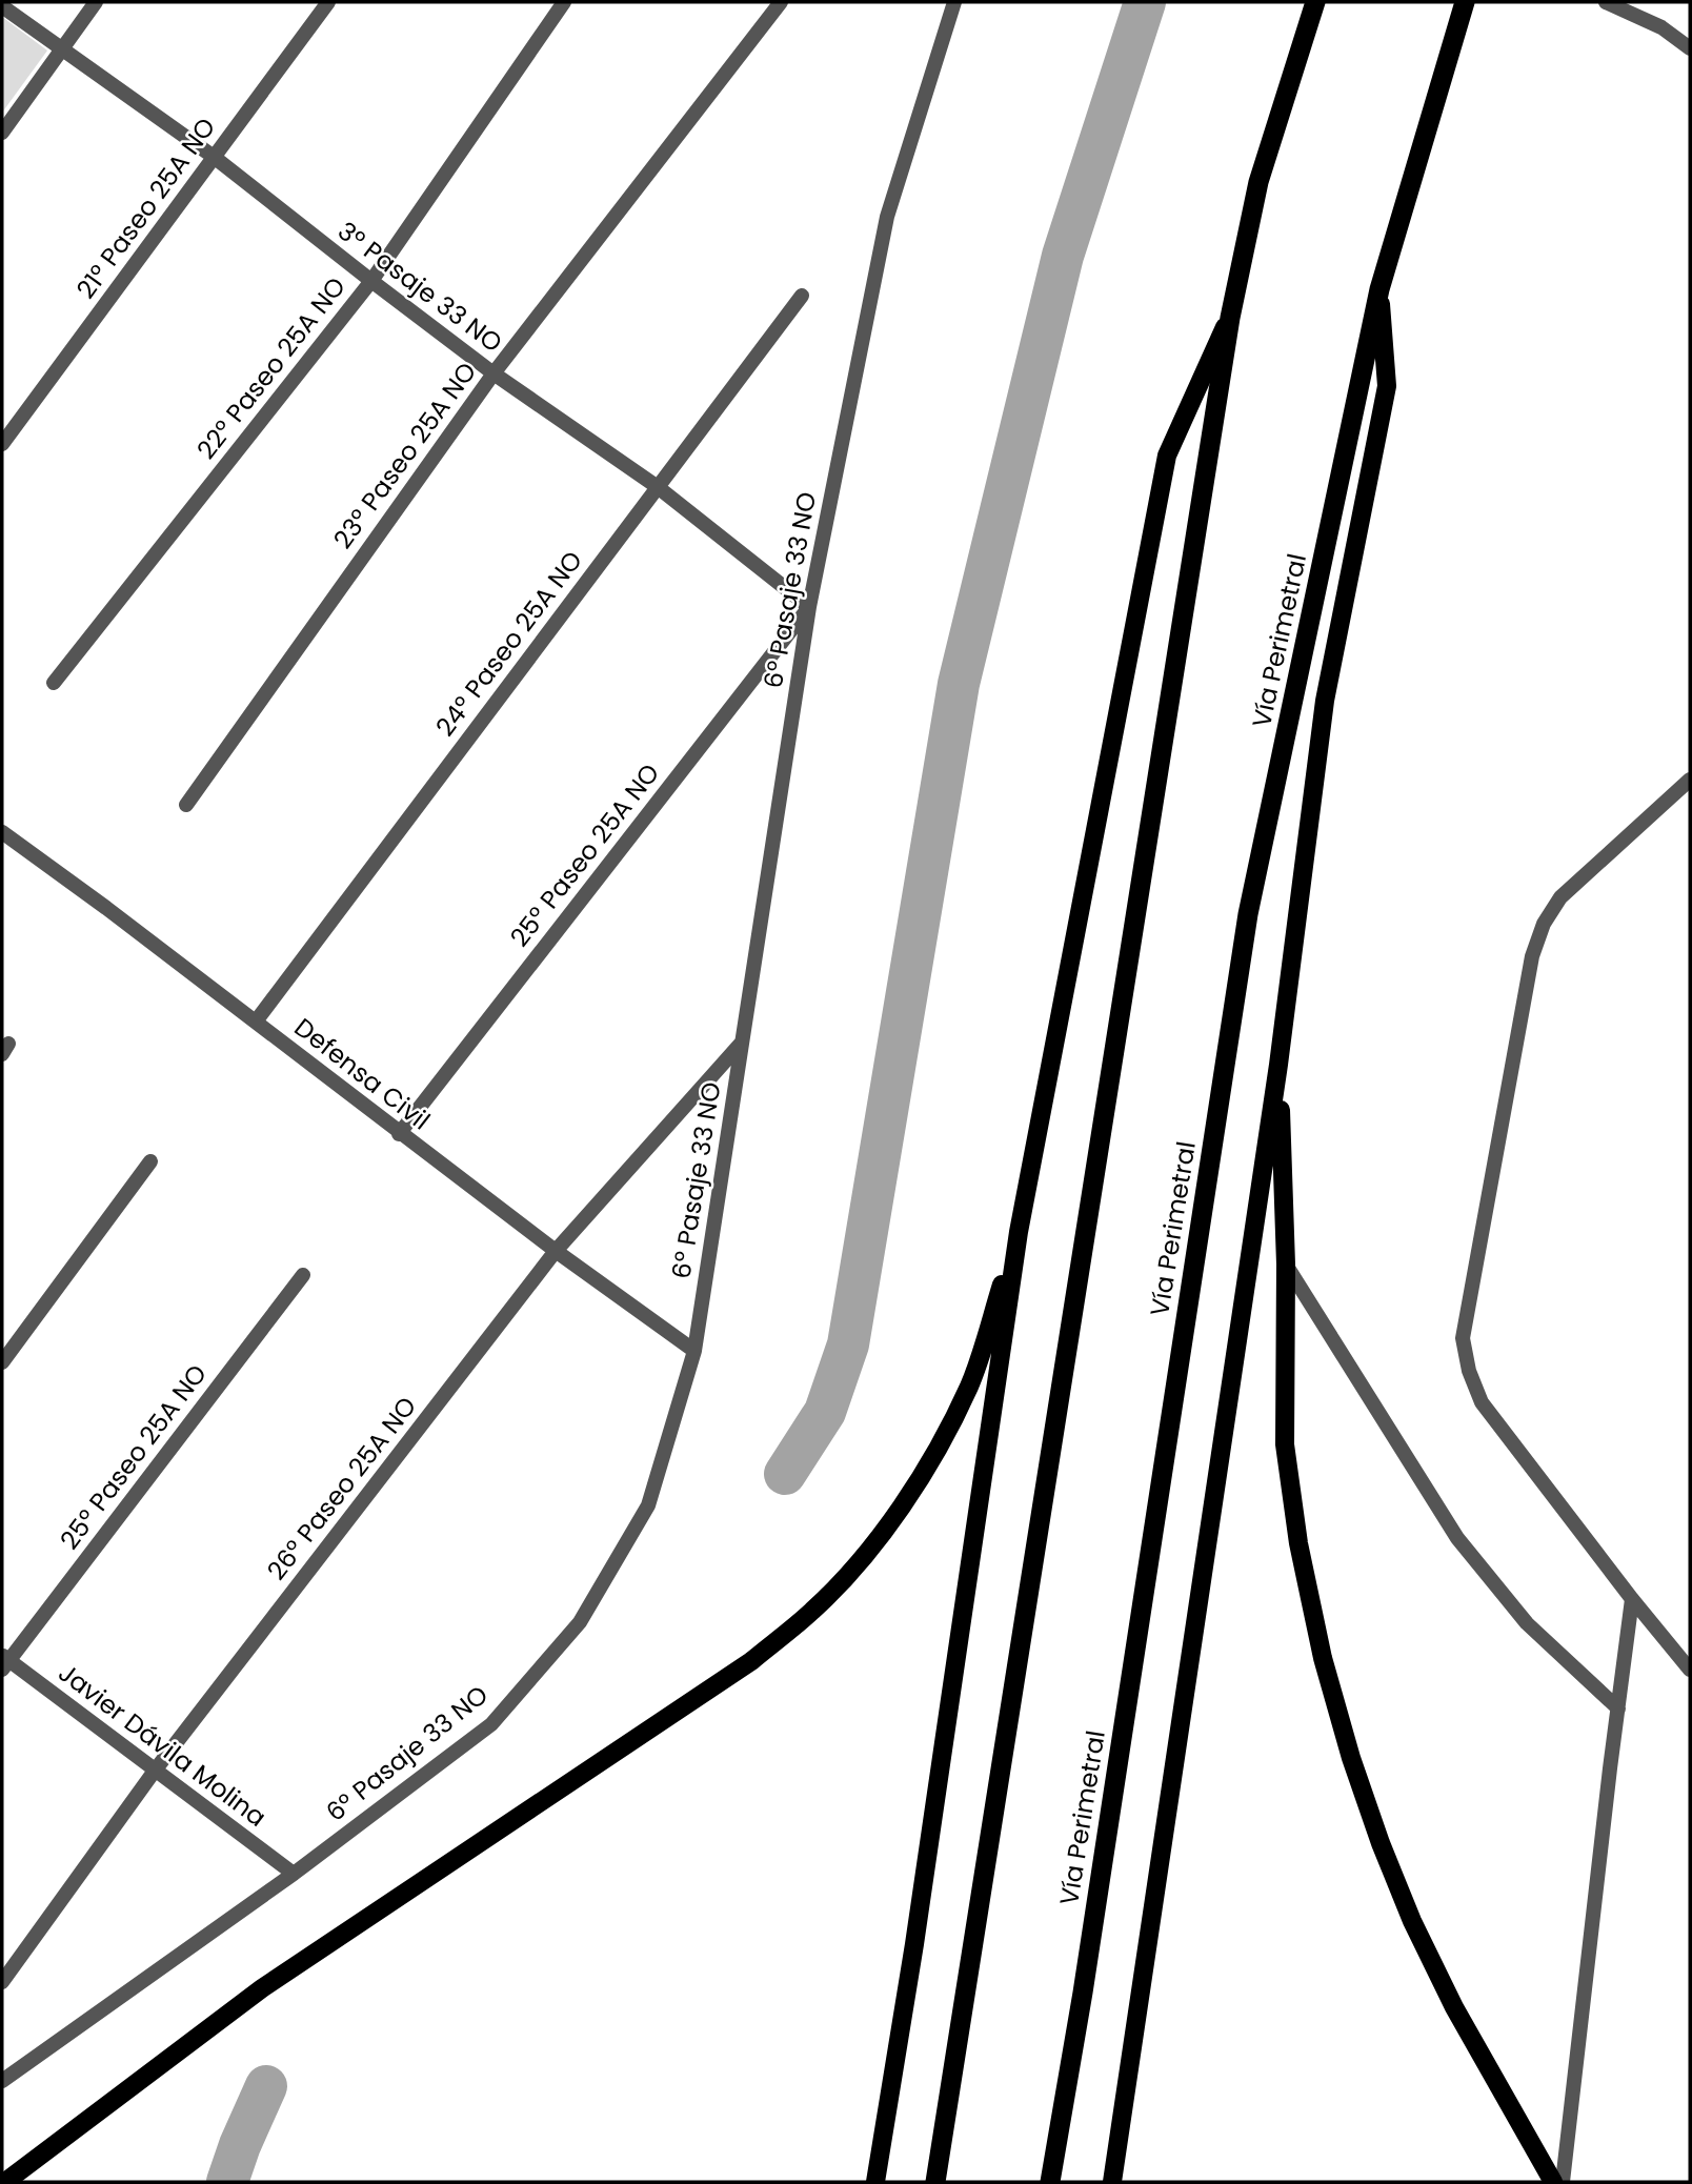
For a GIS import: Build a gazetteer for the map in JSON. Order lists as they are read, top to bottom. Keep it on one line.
{"streets":{"highway":["Vía Perimetral"],"street":["21º Paseo 25A NO","3º Pasaje 33 NO","22º Paseo 25A NO","23º Paseo 25A NO","6º Pasaje 33 NO","24º Paseo 25A NO","25º Paseo 25A NO","Defensa Civil","26º Paseo 25A NO","Javier Dávila Molina"]},"crossings":[["21º Paseo 25A NO","3º Pasaje 33 NO"],["3º Pasaje 33 NO","22º Paseo 25A NO"],["3º Pasaje 33 NO","23º Paseo 25A NO"],["3º Pasaje 33 NO","6º Pasaje 33 NO"],["3º Pasaje 33 NO","24º Paseo 25A NO"],["3º Pasaje 33 NO","25º Paseo 25A NO"],["6º Pasaje 33 NO","25º Paseo 25A NO"],["6º Pasaje 33 NO","Defensa Civil"],["6º Pasaje 33 NO","26º Paseo 25A NO"],["6º Pasaje 33 NO","Javier Dávila Molina"],["24º Paseo 25A NO","Defensa Civil"],["25º Paseo 25A NO","Defensa Civil"],["25º Paseo 25A NO","Javier Dávila Molina"],["Defensa Civil","26º Paseo 25A NO"],["26º Paseo 25A NO","Javier Dávila Molina"]]}
